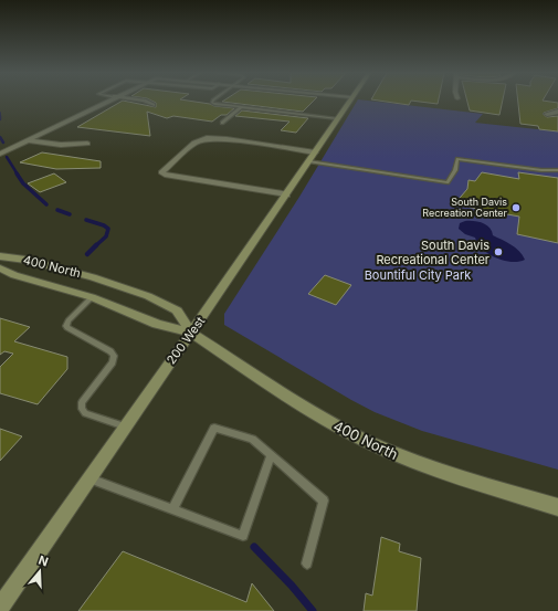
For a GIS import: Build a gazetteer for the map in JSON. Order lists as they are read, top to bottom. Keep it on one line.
{"streets":{"main road":["400 North","200 West"]},"crossings":[["400 North","200 West"]],"parks":["Bountiful City Park"],"places":["South Davis Recreation Center","South Davis Recreational Center"],"north":"top"}
